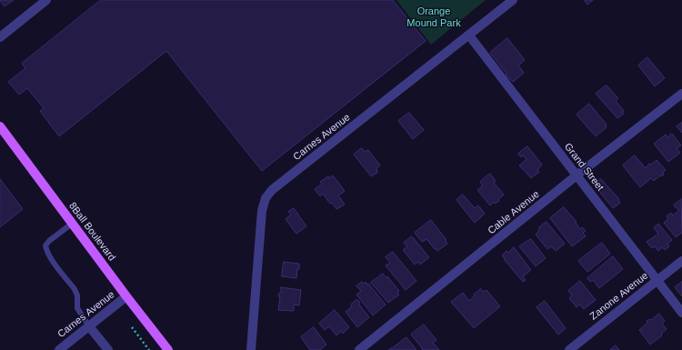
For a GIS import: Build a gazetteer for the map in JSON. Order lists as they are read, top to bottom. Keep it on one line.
{"streets":{"main road":["8Ball Boulevard"],"street":["Carnes Avenue","Grand Street","Cable Avenue","Zanone Avenue"]},"crossings":[["Carnes Avenue","Grand Street"],["Carnes Avenue","8Ball Boulevard"],["Grand Street","Cable Avenue"],["Grand Street","Zanone Avenue"]],"parks":["Orange Mound Park"]}
